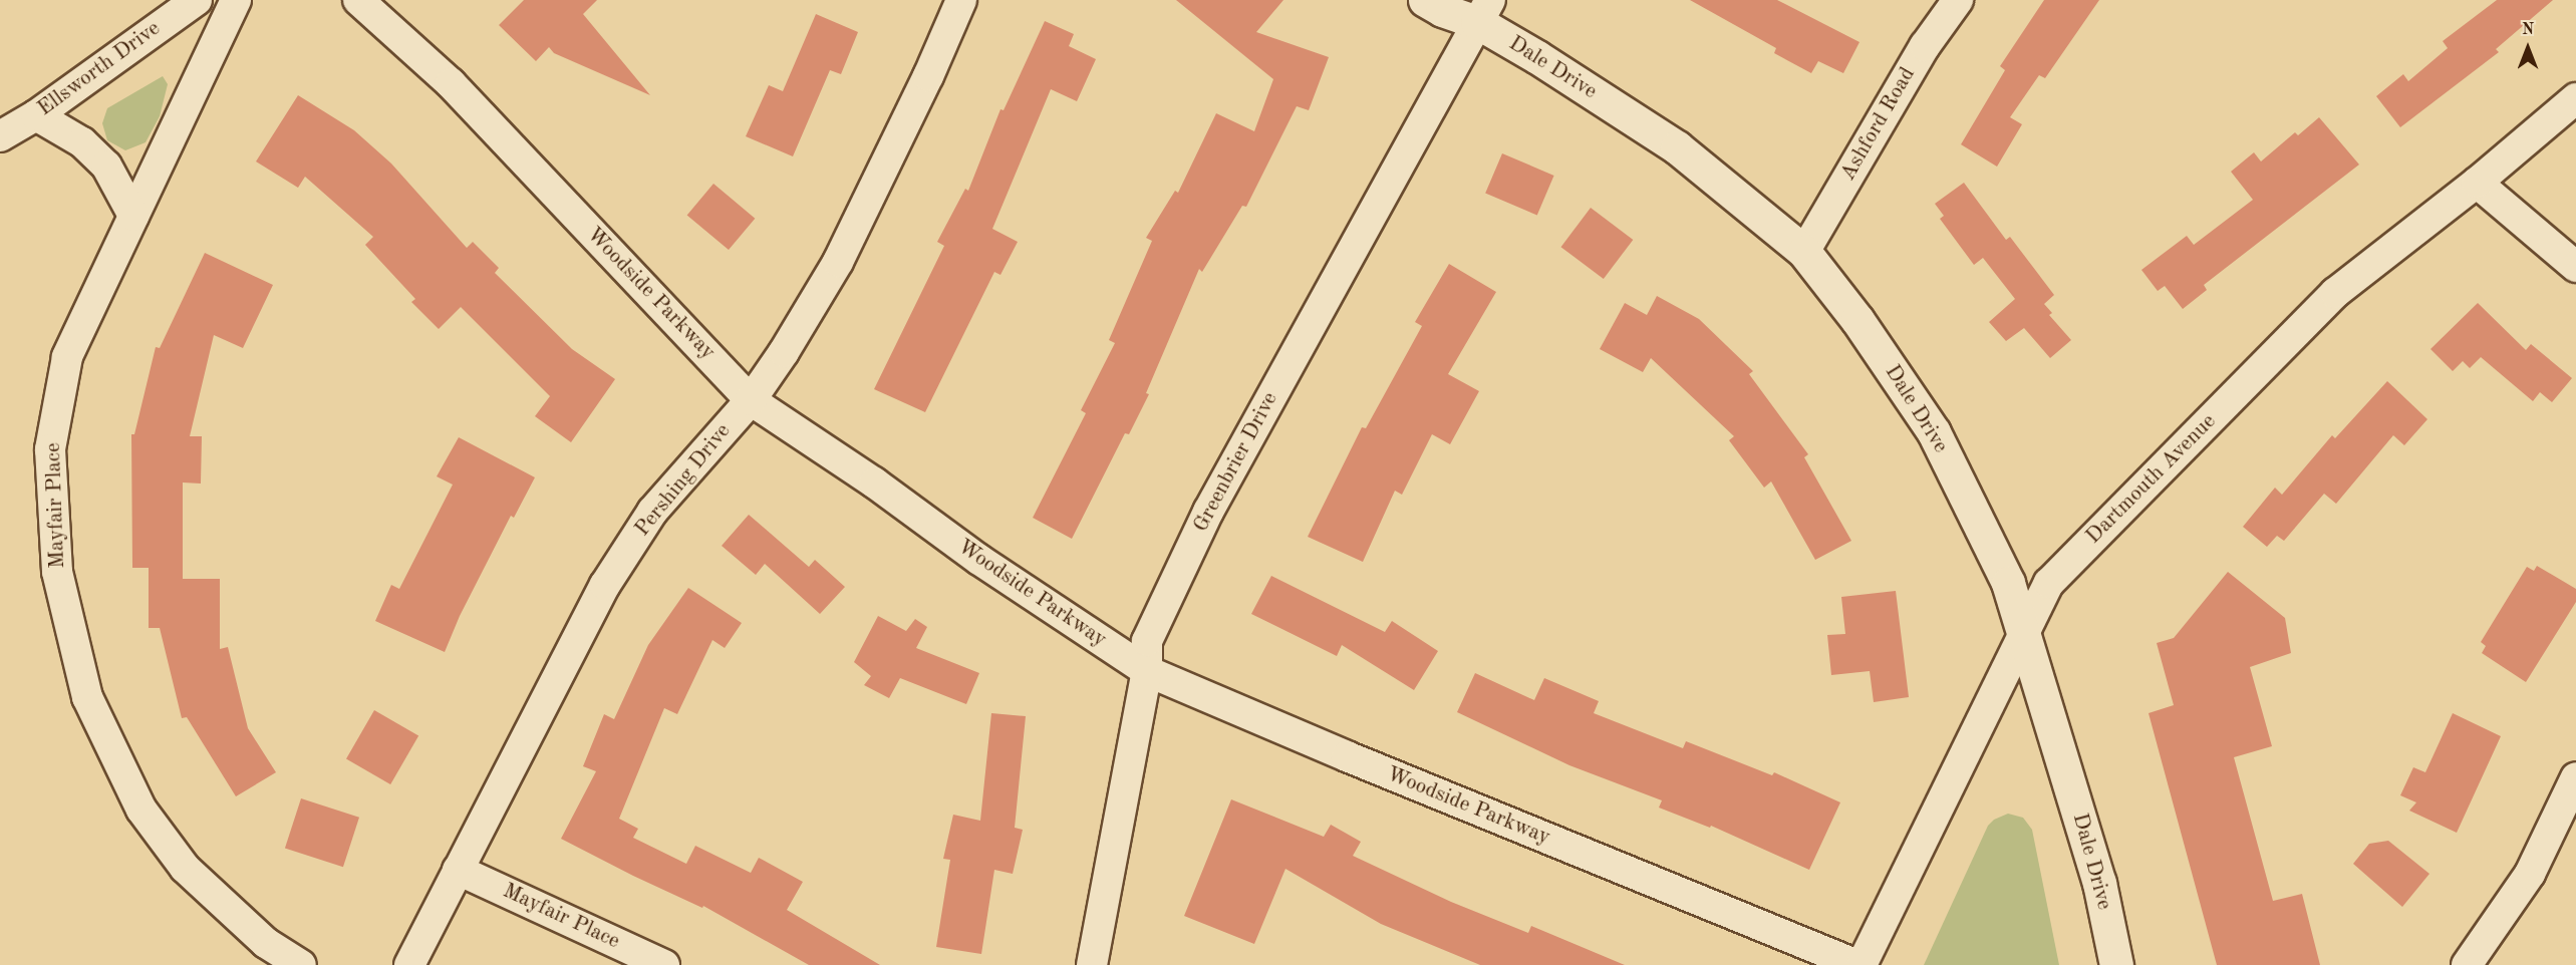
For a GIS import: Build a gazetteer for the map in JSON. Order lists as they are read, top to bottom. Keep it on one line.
{"streets":{"street":["Dale Drive","Ellsworth Drive","Ashford Road","Woodside Parkway","Greenbrier Drive","Dartmouth Avenue","Pershing Drive","Mayfair Place"]},"crossings":[["Dale Drive","Ashford Road"],["Dale Drive","Greenbrier Drive"],["Dale Drive","Dartmouth Avenue"],["Woodside Parkway","Greenbrier Drive"],["Woodside Parkway","Dartmouth Avenue"],["Woodside Parkway","Pershing Drive"],["Pershing Drive","Mayfair Place"]],"north":"top"}
